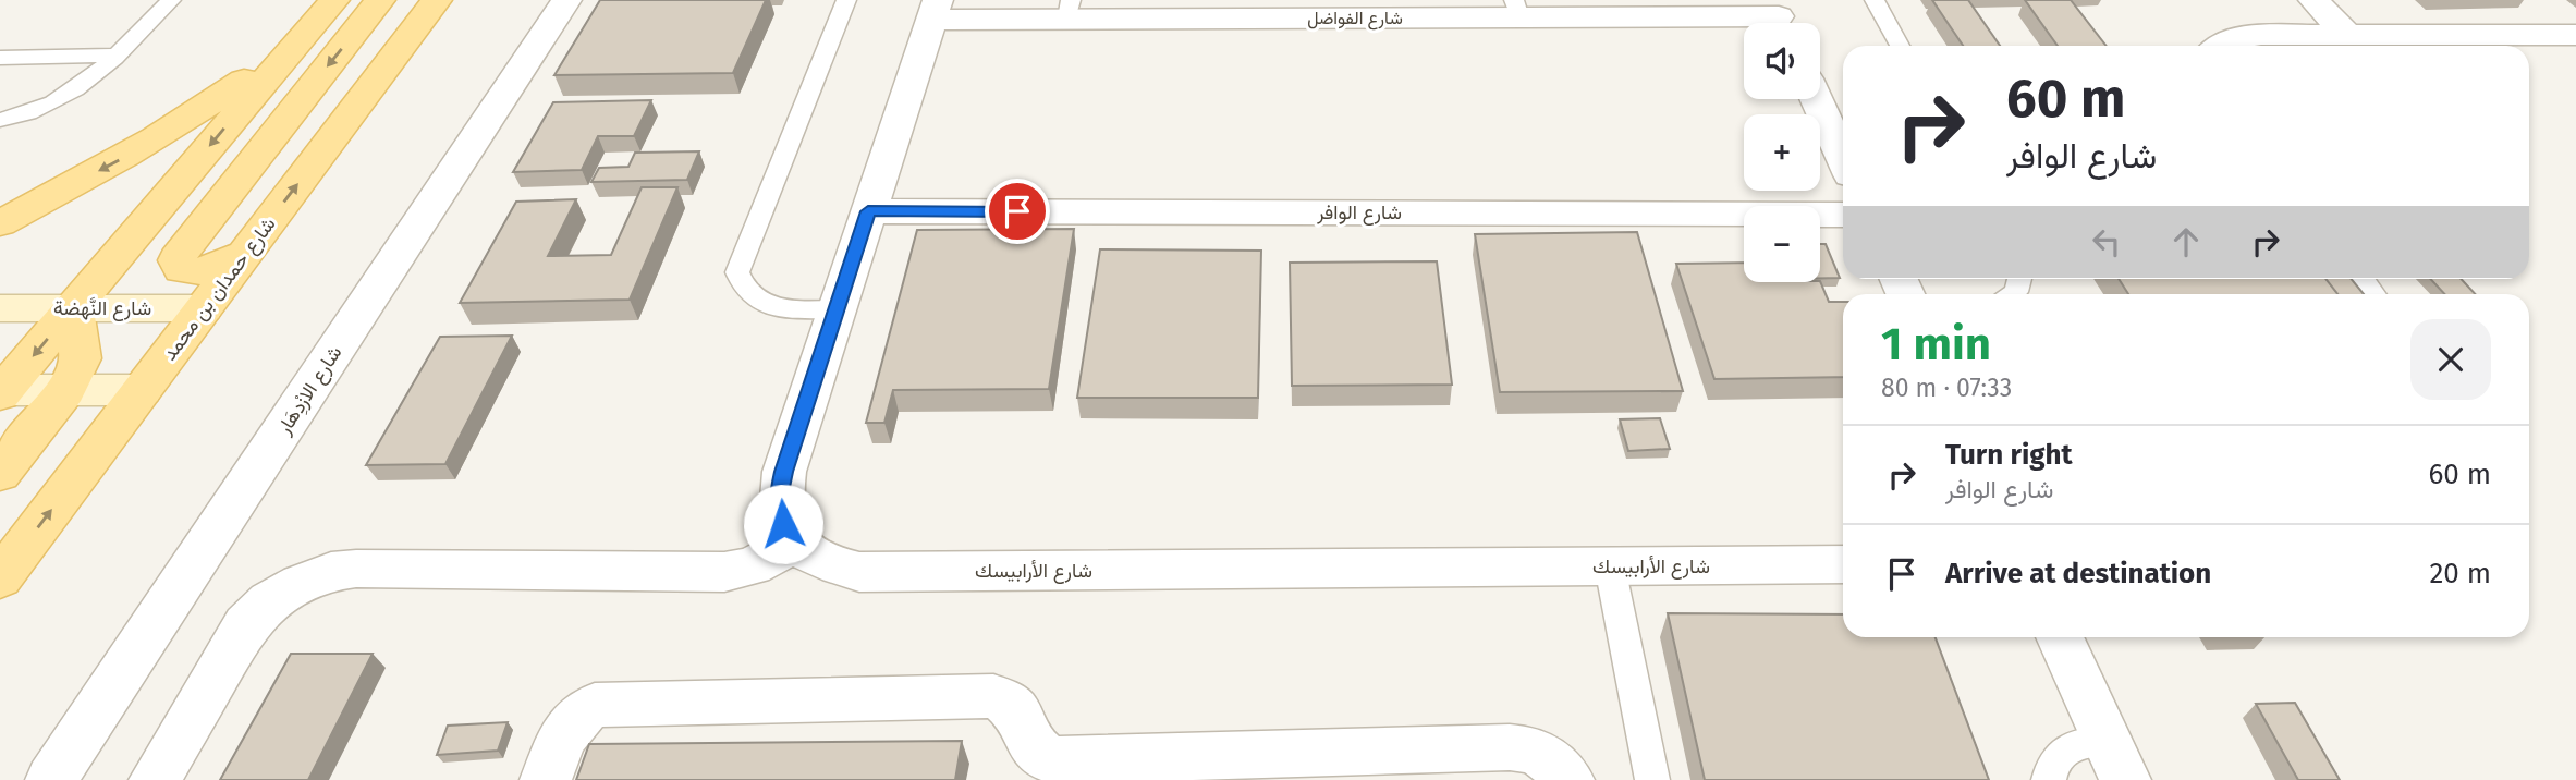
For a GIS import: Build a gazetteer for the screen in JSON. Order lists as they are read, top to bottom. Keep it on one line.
{"streets":{"main road":["شارع حمدان بن محمد"],"street":["شارع الفواضل","شارع الوافر","شارع النَّهضة","شارع الازْدِهَار","شارع الأرابيسك"]},"crossings":[["شارع حمدان بن محمد","شارع النَّهضة"]],"page":{"map_buttons":["+","−"],"turn":["60 m","شارع الوافر"],"heading":["1 min","80 m · 07:33"],"list":[{"name":"Turn right","note":"شارع الوافر","value":"60 m"},{"name":"Arrive at destination","value":"20 m"}]}}
